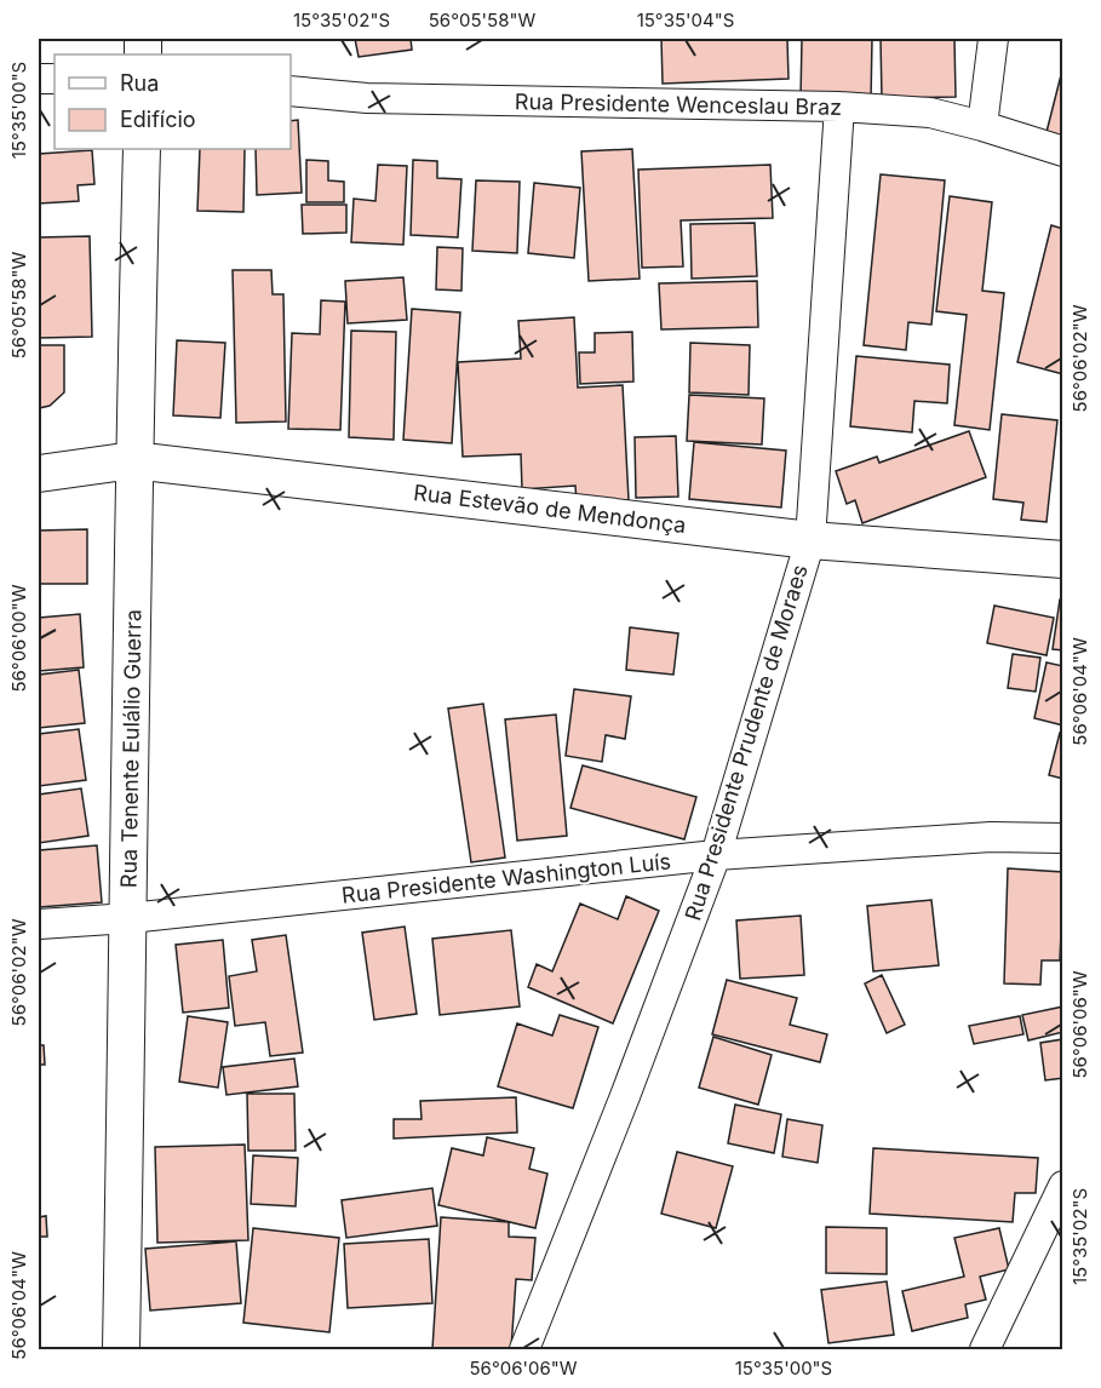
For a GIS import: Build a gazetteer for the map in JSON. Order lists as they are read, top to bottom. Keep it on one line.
{"streets":{"street":["Rua Presidente Wenceslau Braz","Rua Estevão de Mendonça","Rua Presidente Prudente de Moraes","Rua Tenente Eulálio Guerra","Rua Presidente Washington Luís"]},"crossings":[["Rua Presidente Wenceslau Braz","Rua Presidente Prudente de Moraes"],["Rua Estevão de Mendonça","Rua Presidente Prudente de Moraes"],["Rua Estevão de Mendonça","Rua Tenente Eulálio Guerra"],["Rua Presidente Prudente de Moraes","Rua Presidente Washington Luís"],["Rua Tenente Eulálio Guerra","Rua Presidente Washington Luís"]],"legend":["Rua","Edifício"],"coordinates":["15°35'02\"S","56°05'58\"W","15°35'04\"S","15°35'00\"S","56°06'02\"W","56°06'00\"W","56°06'04\"W","56°06'06\"W"]}
